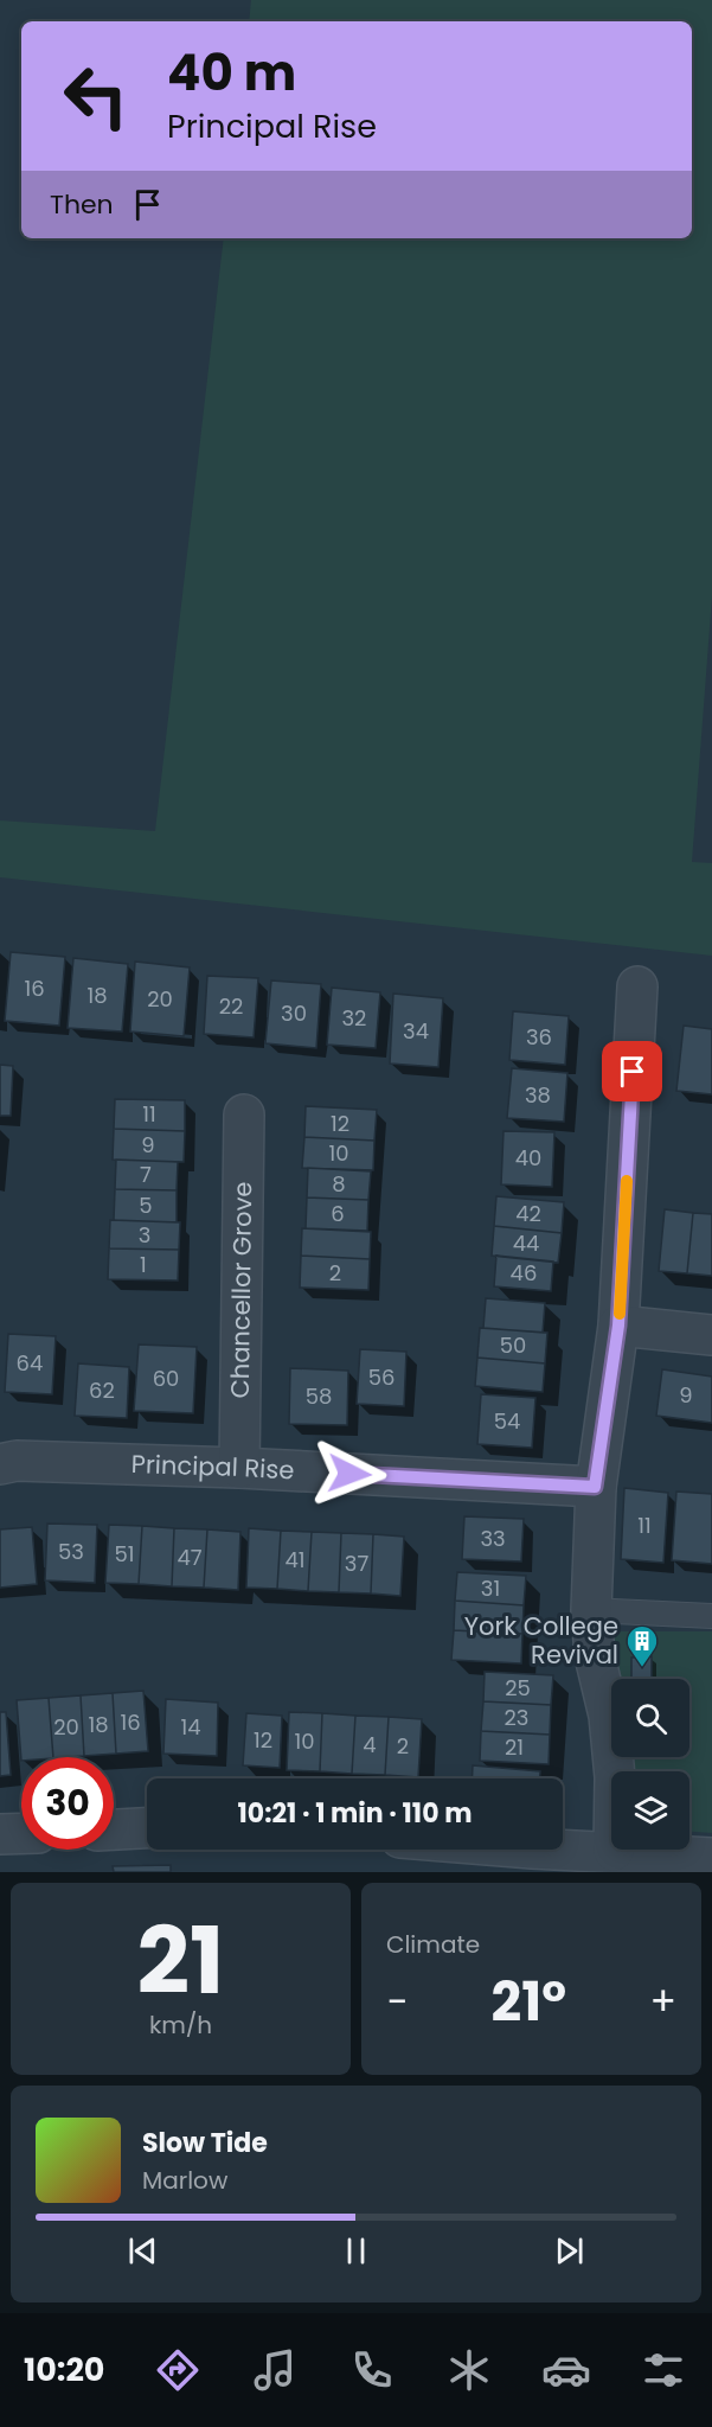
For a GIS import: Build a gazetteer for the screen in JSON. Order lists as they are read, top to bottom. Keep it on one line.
{"streets":{"street":["Chancellor Grove","Principal Rise"]},"crossings":[["Chancellor Grove","Principal Rise"]],"places":{"building":["York College Revival"]},"house_numbers":["16","18","20","22","30","32","34","36","38","11","12","9","10","40","7","8","5","6","42","3","44","1","2","46","50","64","56","60","62","9","58","54","11","33","53","51","47","41","37","31","25","23","16","18","20","14","12","10","4","2","21"],"page":{"turn":["40 m","Principal Rise"],"then":"Then","limit":"30","trip":"10:21 · 1 min · 110 m","tile":[["21","km/h"],"Climate"],"heat":["−","21°","+"],"song":["Slow Tide","Marlow"],"tabs":"10:20"}}
